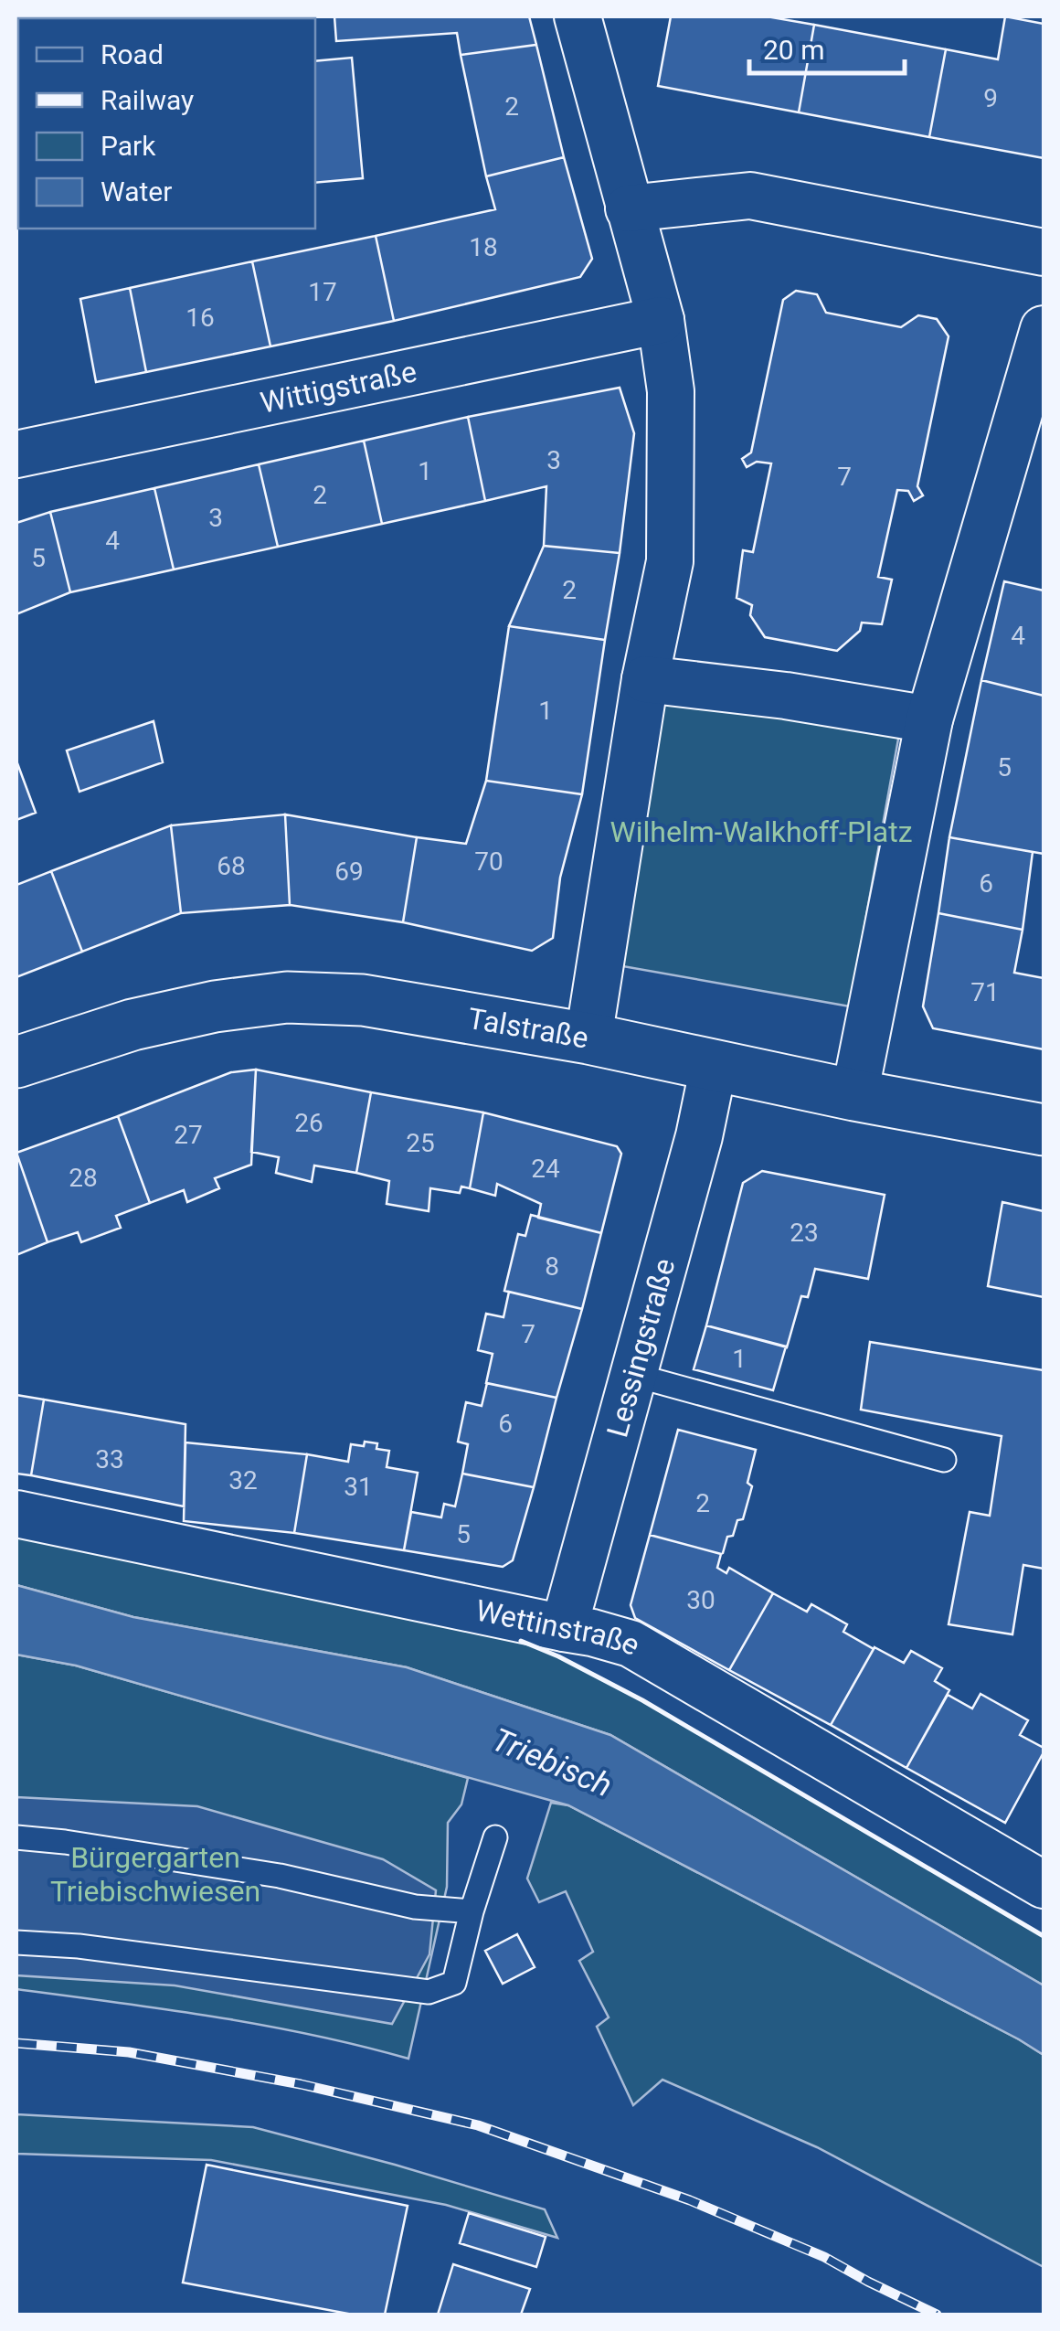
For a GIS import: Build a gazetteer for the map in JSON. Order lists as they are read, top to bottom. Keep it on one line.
{"streets":{"main road":["Talstraße"],"street":["Wittigstraße","Lessingstraße","Wettinstraße"]},"crossings":[["Talstraße","Lessingstraße"],["Lessingstraße","Wettinstraße"]],"water":["Triebisch"],"parks":["Wilhelm-Walkhoff-Platz","Bürgergarten Triebischwiesen"],"house_numbers":["9","2","18","17","16","3","1","7","2","3","4","5","2","4","1","5","70","68","69","6","71","26","27","25","24","28","23","8","7","1","6","33","32","31","2","5","30"],"legend":["Road","Railway","Park","Water"],"scale_bar":"20 m"}
